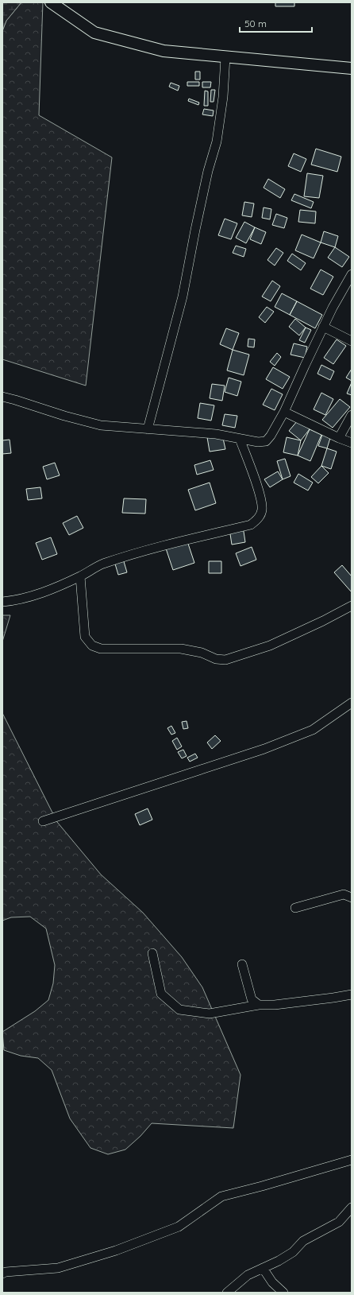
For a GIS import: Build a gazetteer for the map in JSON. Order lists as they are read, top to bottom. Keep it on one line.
{"scale_bar":"50 m"}
